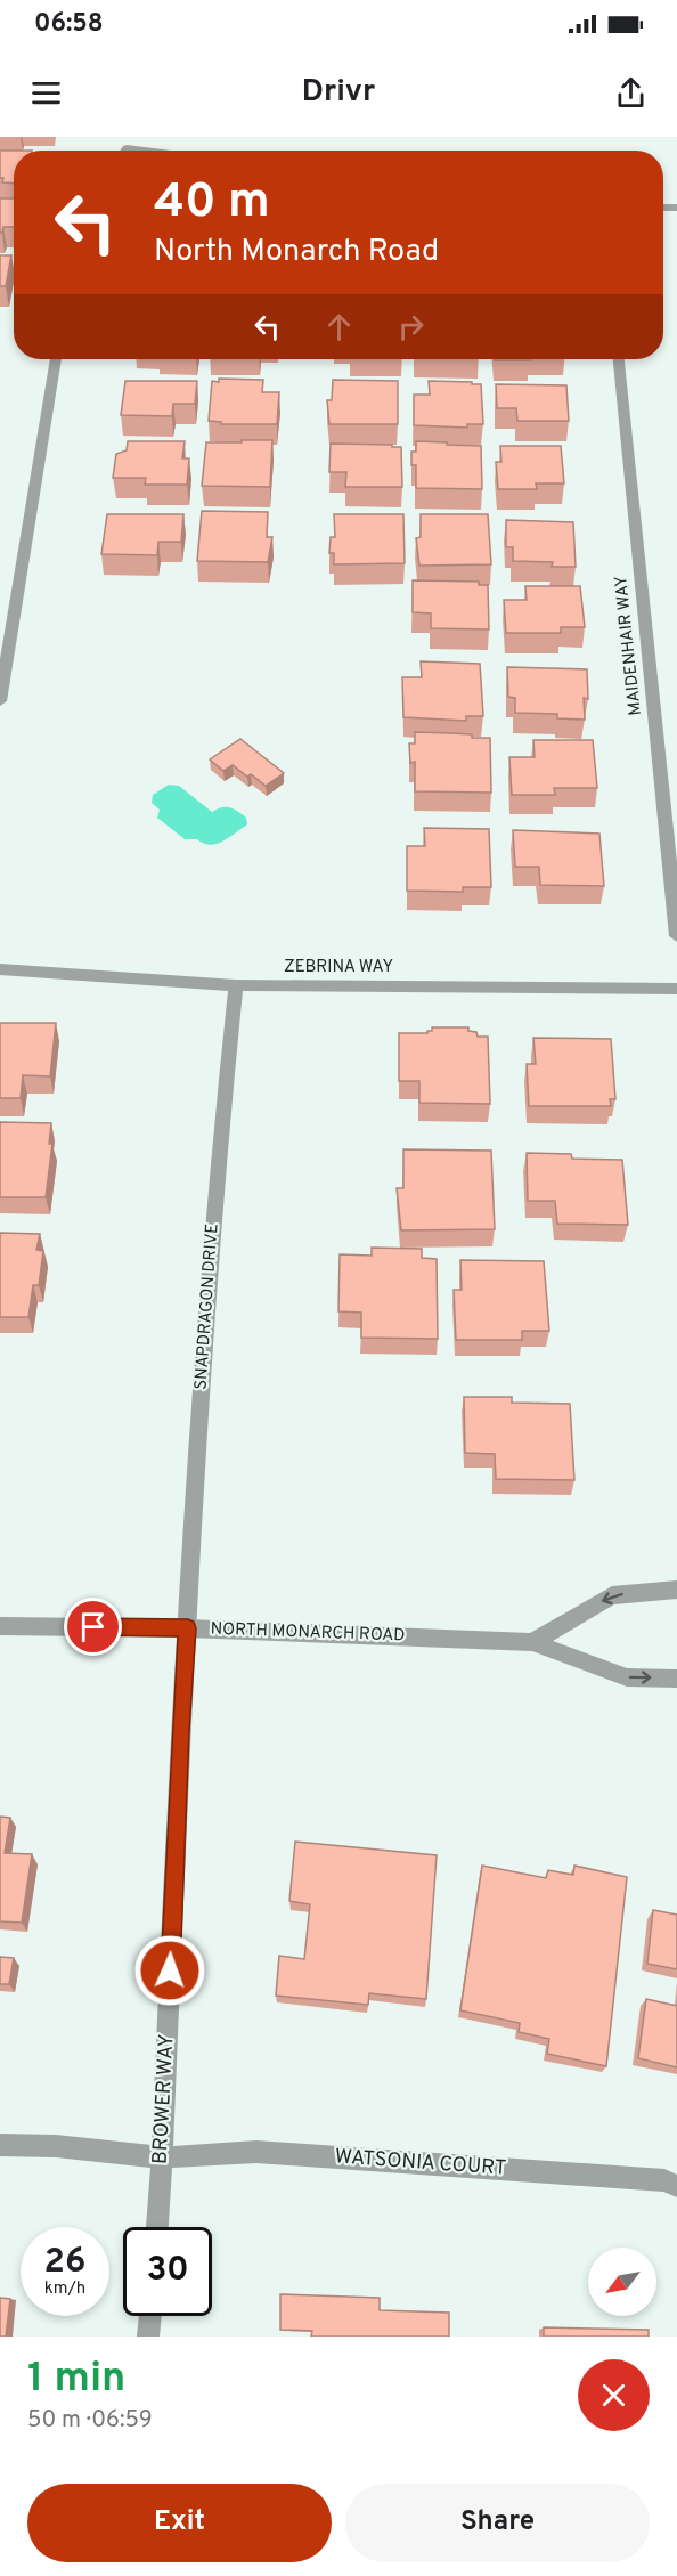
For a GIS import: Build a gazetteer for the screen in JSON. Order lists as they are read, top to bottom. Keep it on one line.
{"streets":{"street":["MAIDENHAIR WAY","ZEBRINA WAY","SNAPDRAGON DRIVE","NORTH MONARCH ROAD","BROWER WAY","WATSONIA COURT"]},"crossings":[["ZEBRINA WAY","SNAPDRAGON DRIVE"],["SNAPDRAGON DRIVE","NORTH MONARCH ROAD"],["SNAPDRAGON DRIVE","BROWER WAY"],["NORTH MONARCH ROAD","BROWER WAY"],["BROWER WAY","WATSONIA COURT"]],"north":"bottom left","page":{"status":"06:58","header":"Drivr","turn":["40 m","North Monarch Road"],"speed":"26 km/h","limit":"30","heading":["1 min","50 m · 06:59"],"buttons":["Exit","Share"]}}
